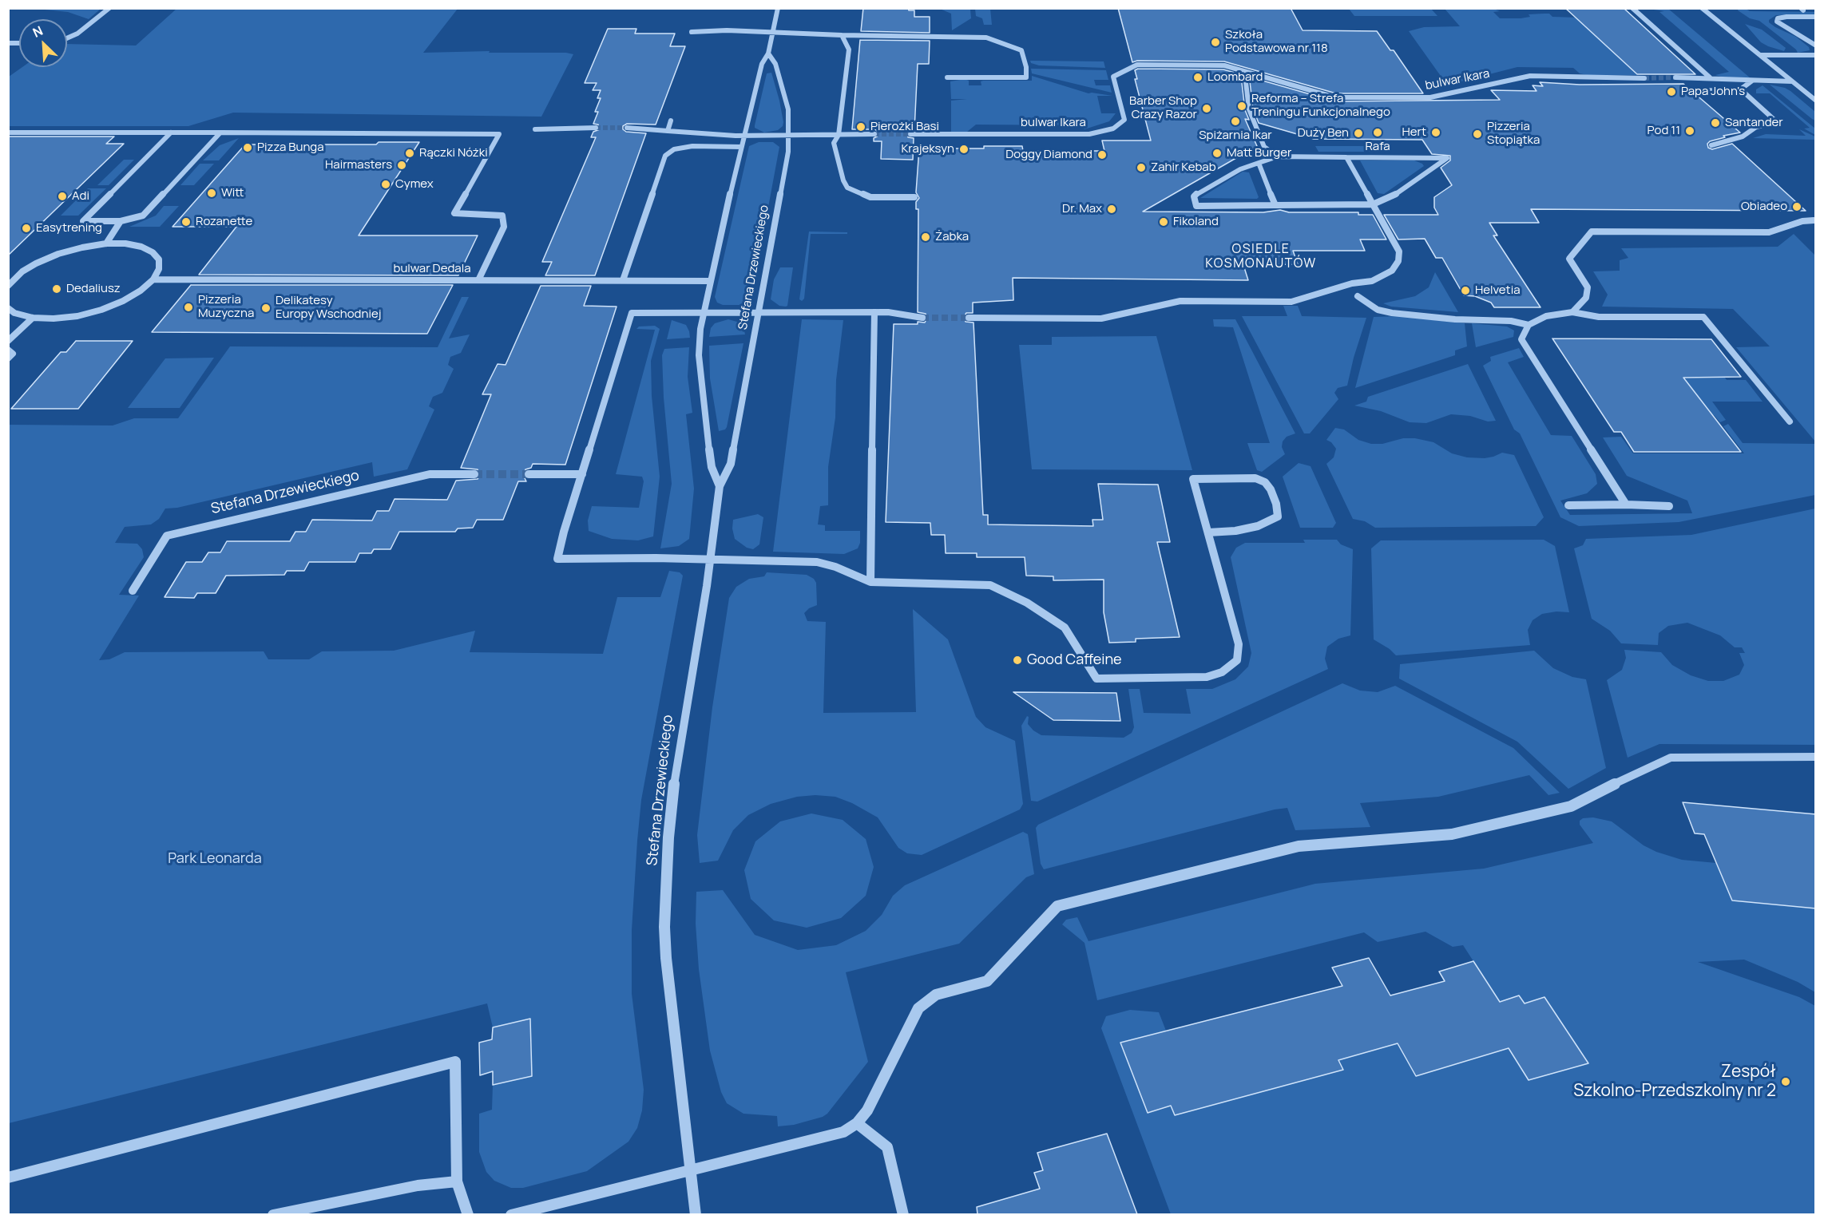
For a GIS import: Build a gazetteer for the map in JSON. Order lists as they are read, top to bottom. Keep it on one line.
{"streets":{"street":["bulwar Ikara","Stefana Drzewieckiego","bulwar Dedala"]},"crossings":[["Stefana Drzewieckiego","bulwar Dedala"]],"districts":["OSIEDLE KOSMONAUTÓW"],"parks":["Park Leonarda"],"places":["Szkoła Podstawowa nr 118","Loombard","Papa John's","Reforma – Strefa Treningu Funkcjonalnego","Barber Shop Crazy Razor","Spiżarnia Ikar","Santander","Pierożki Basi","Pod 11","Rafa","Hert","Duży Ben","Pizzeria Stopiątka","Pizza Bunga","Krajeksyn","Rączki Nóżki","Matt Burger","Doggy Diamond","Hairmasters","Zahir Kebab","Cymex","Witt","Adi","Obiadeo","Dr. Max","Rozanette","Fikoland","Easytrening","Żabka","Dedaliusz","Helvetia","Pizzeria Muzyczna","Delikatesy Europy Wschodniej","Good Caffeine","Zespół Szkolno-Przedszkolny nr 2"],"north":"top left"}
